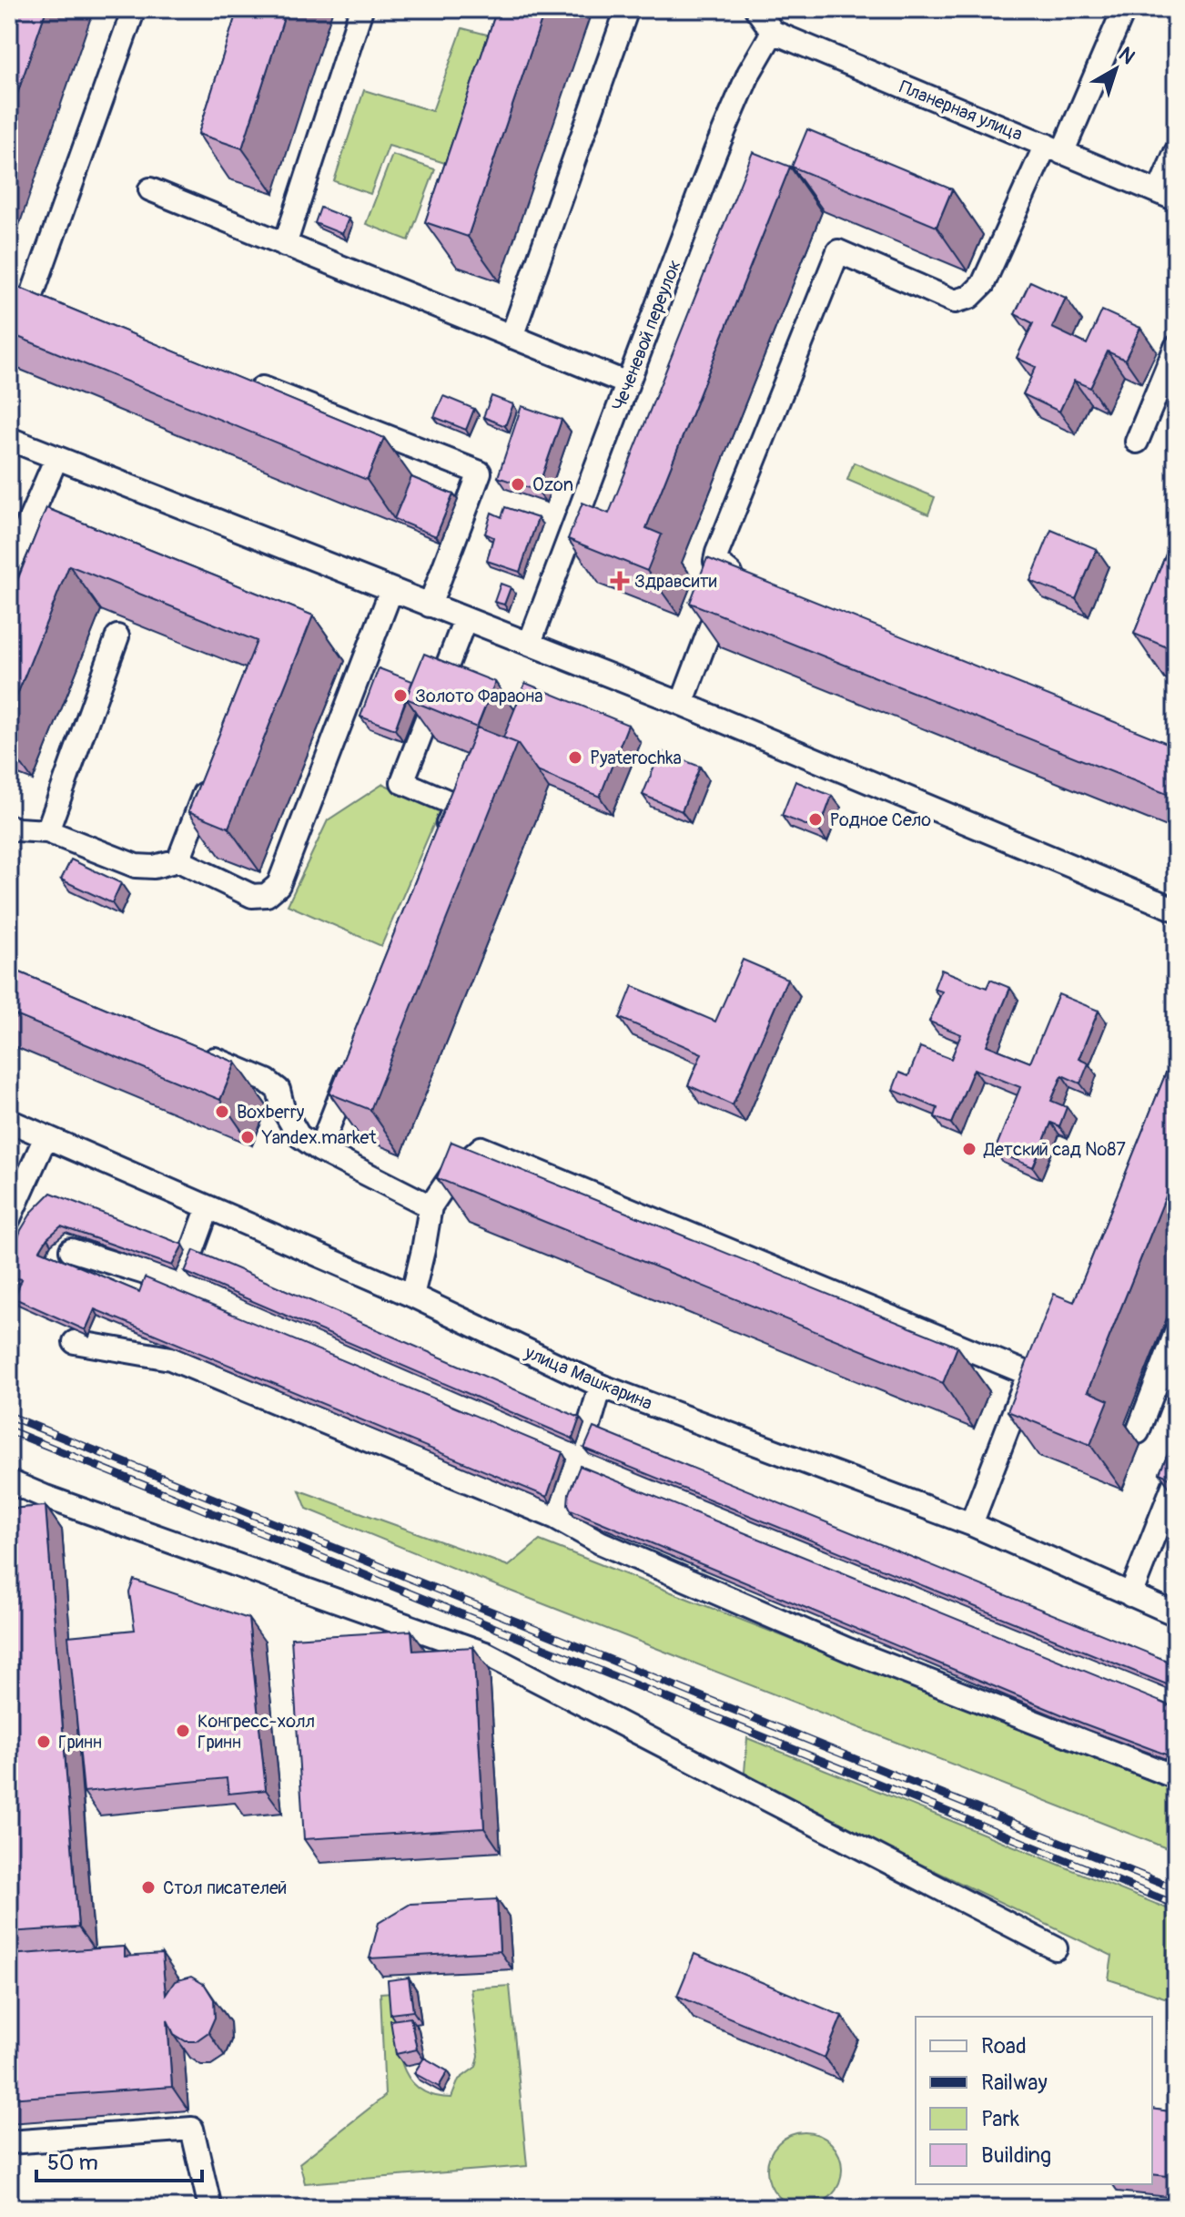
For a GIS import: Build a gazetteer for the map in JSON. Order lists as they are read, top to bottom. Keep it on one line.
{"streets":{"street":["Планерная улица","Чеченевой переулок","улица Машкарина"]},"crossings":[["Планерная улица","Чеченевой переулок"]],"places":{"other":["Ozon","Золото Фараона","Pyaterochka","Родное Село","Boxberry","Yandex.market","Детский сад №87","Конгресс-холл Гринн","Гринн","Стол писателей"],"health":["Здравсити"]},"legend":["Road","Railway","Park","Building"],"scale_bar":"50 m","north":"top right"}
